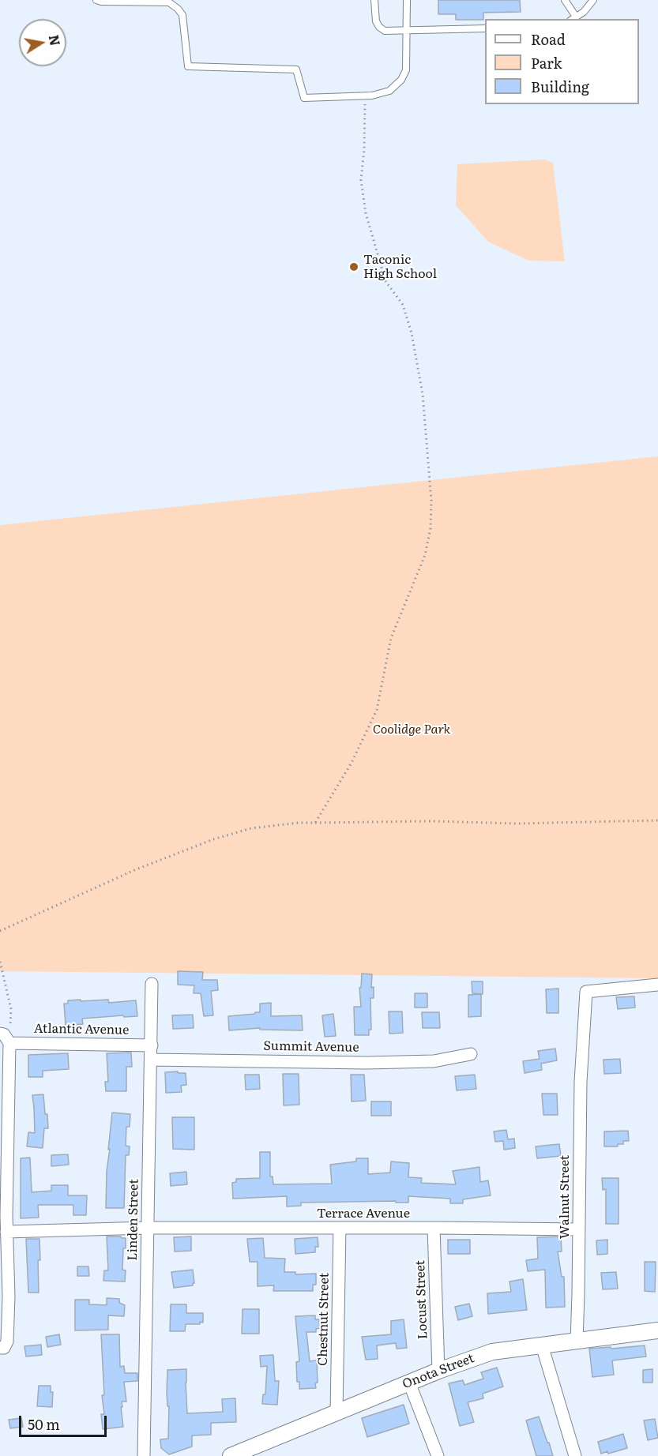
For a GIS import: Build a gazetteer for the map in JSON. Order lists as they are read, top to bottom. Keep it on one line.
{"streets":{"street":["Atlantic Avenue","Summit Avenue","Walnut Street","Terrace Avenue","Linden Street","Locust Street","Chestnut Street","Onota Street"]},"crossings":[["Atlantic Avenue","Linden Street"],["Summit Avenue","Linden Street"],["Walnut Street","Terrace Avenue"],["Walnut Street","Onota Street"],["Terrace Avenue","Linden Street"],["Terrace Avenue","Locust Street"],["Terrace Avenue","Chestnut Street"],["Locust Street","Onota Street"],["Chestnut Street","Onota Street"]],"parks":["Coolidge Park"],"places":["Taconic High School"],"legend":["Road","Park","Building"],"scale_bar":"50 m","north":"right"}
